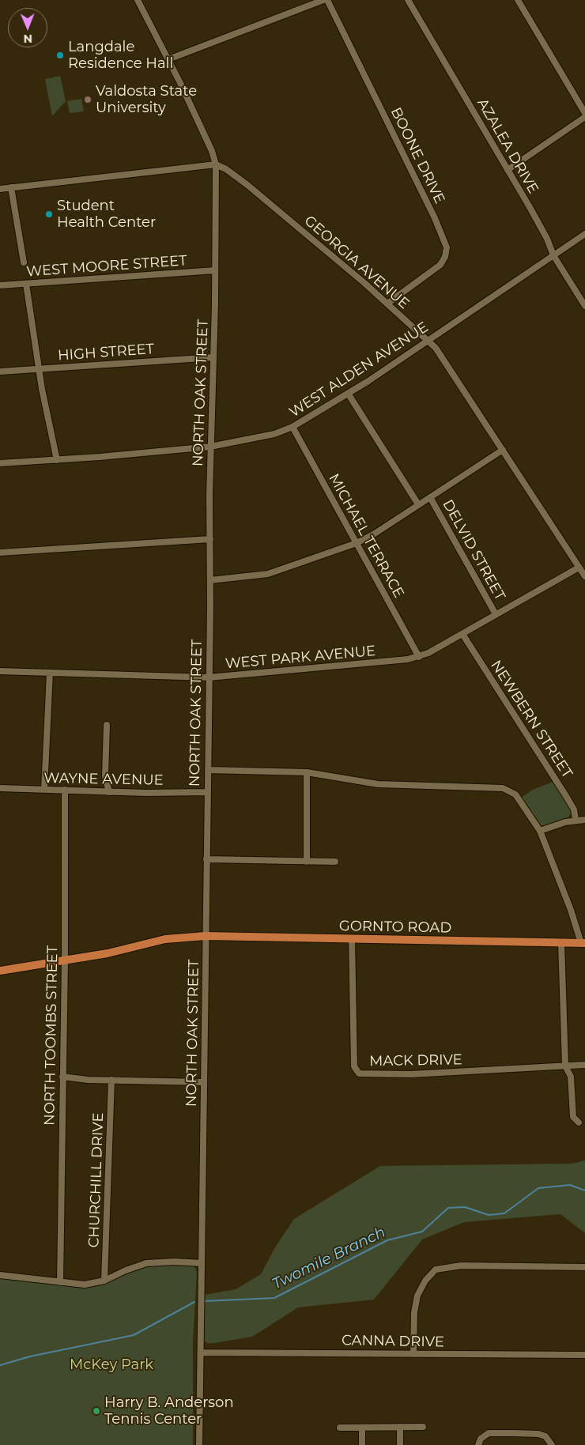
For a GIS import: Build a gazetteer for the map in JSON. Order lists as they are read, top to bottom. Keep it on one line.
{"streets":{"main road":["GORNTO ROAD"],"street":["AZALEA DRIVE","BOONE DRIVE","GEORGIA AVENUE","WEST MOORE STREET","HIGH STREET","WEST ALDEN AVENUE","NORTH OAK STREET","MICHAEL TERRACE","DELVID STREET","WEST PARK AVENUE","NEWBERN STREET","WAYNE AVENUE","NORTH TOOMBS STREET","MACK DRIVE","CHURCHILL DRIVE","CANNA DRIVE"]},"crossings":[["AZALEA DRIVE","WEST ALDEN AVENUE"],["BOONE DRIVE","GEORGIA AVENUE"],["GEORGIA AVENUE","WEST ALDEN AVENUE"],["GEORGIA AVENUE","NORTH OAK STREET"],["GEORGIA AVENUE","WEST PARK AVENUE"],["WEST MOORE STREET","NORTH OAK STREET"],["HIGH STREET","NORTH OAK STREET"],["WEST ALDEN AVENUE","NORTH OAK STREET"],["WEST ALDEN AVENUE","MICHAEL TERRACE"],["WEST ALDEN AVENUE","DELVID STREET"],["NORTH OAK STREET","WEST PARK AVENUE"],["NORTH OAK STREET","WAYNE AVENUE"],["NORTH OAK STREET","GORNTO ROAD"],["NORTH OAK STREET","CANNA DRIVE"],["MICHAEL TERRACE","WEST PARK AVENUE"],["DELVID STREET","WEST PARK AVENUE"],["WEST PARK AVENUE","NEWBERN STREET"],["WAYNE AVENUE","NORTH TOOMBS STREET"],["GORNTO ROAD","NORTH TOOMBS STREET"],["GORNTO ROAD","MACK DRIVE"]],"water":["Twomile Branch"],"parks":["McKey Park"],"places":["Langdale Residence Hall","Valdosta State University","Student Health Center","Harry B. Anderson Tennis Center"],"north":"bottom"}
